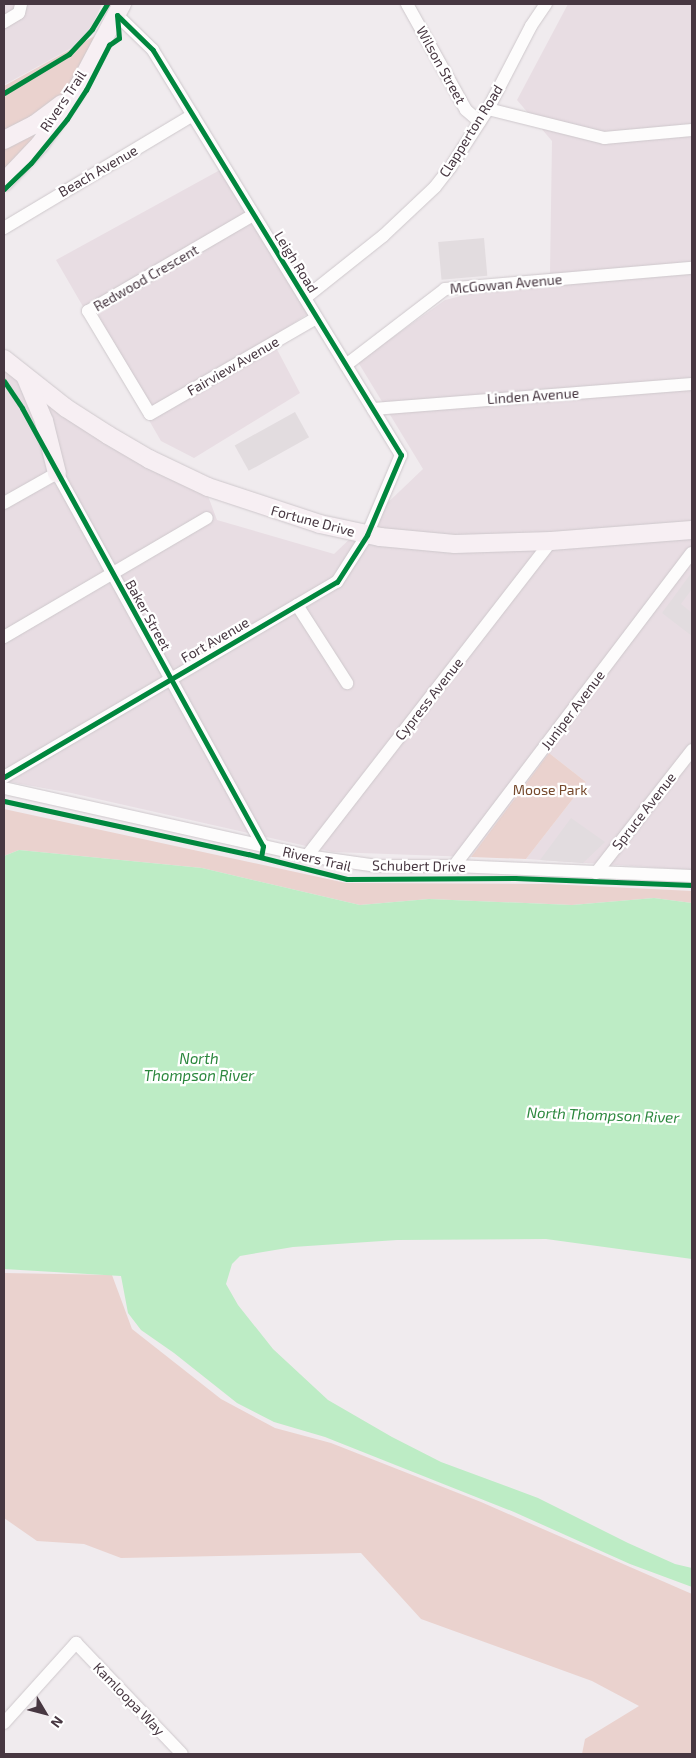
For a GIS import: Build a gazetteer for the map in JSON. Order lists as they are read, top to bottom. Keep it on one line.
{"streets":{"main road":["Fortune Drive"],"street":["Wilson Street","Clapperton Road","Beach Avenue","Leigh Road","Redwood Crescent","McGowan Avenue","Fairview Avenue","Linden Avenue","Baker Street","Fort Avenue","Cypress Avenue","Juniper Avenue","Spruce Avenue","Schubert Drive","Kamloopa Way"],"cycle path":["Rivers Trail"]},"crossings":[["Wilson Street","Clapperton Road"],["Clapperton Road","Leigh Road"],["Beach Avenue","Leigh Road"],["Leigh Road","Redwood Crescent"],["Leigh Road","McGowan Avenue"],["Leigh Road","Fairview Avenue"],["Leigh Road","Linden Avenue"],["Leigh Road","Fortune Drive"],["Leigh Road","Fort Avenue"],["Redwood Crescent","Fairview Avenue"],["Fortune Drive","Fort Avenue"],["Fortune Drive","Cypress Avenue"],["Baker Street","Fort Avenue"],["Baker Street","Schubert Drive"],["Cypress Avenue","Schubert Drive"],["Juniper Avenue","Schubert Drive"],["Spruce Avenue","Schubert Drive"]],"water":["North Thompson River"],"parks":["Moose Park"],"north":"bottom right"}
